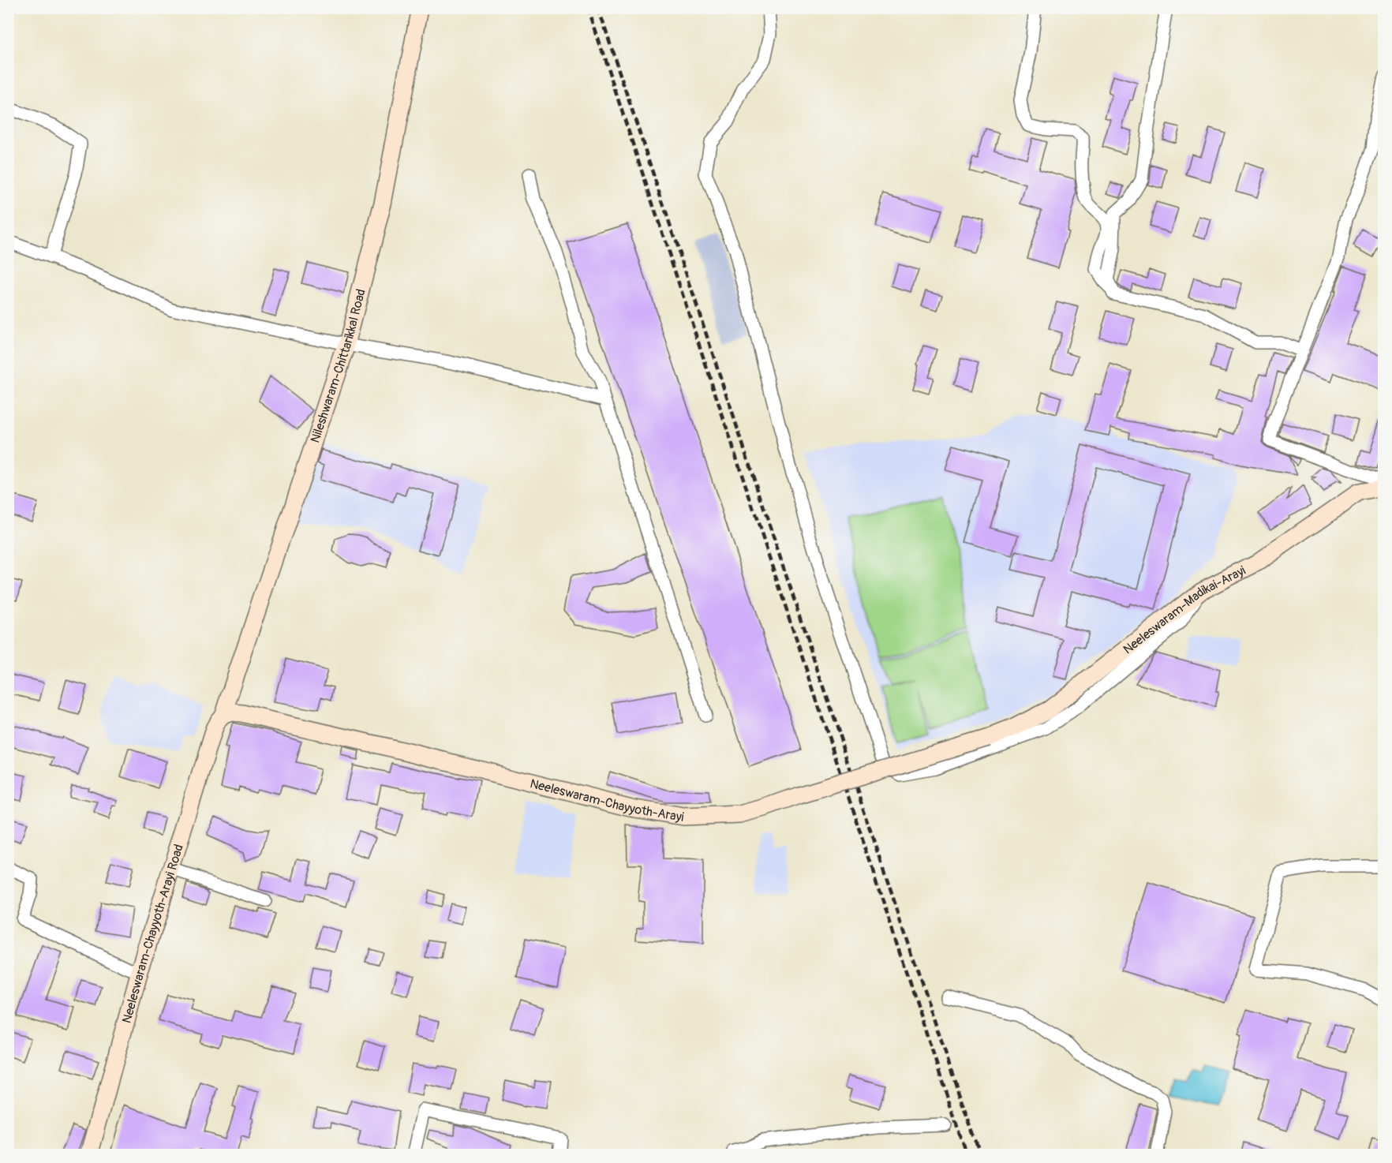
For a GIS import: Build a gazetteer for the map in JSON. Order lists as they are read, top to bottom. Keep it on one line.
{"streets":{"main road":["Nileshwaram-Chittarikkal Road","Neeleswaram-Madikai-Arayi","Neeleswaram-Chayyoth-Arayi","Neeleswaram-Chayyoth-Arayi Road"]},"crossings":[["Nileshwaram-Chittarikkal Road","Neeleswaram-Chayyoth-Arayi"],["Nileshwaram-Chittarikkal Road","Neeleswaram-Chayyoth-Arayi Road"],["Neeleswaram-Madikai-Arayi","Neeleswaram-Chayyoth-Arayi"],["Neeleswaram-Chayyoth-Arayi","Neeleswaram-Chayyoth-Arayi Road"]]}
